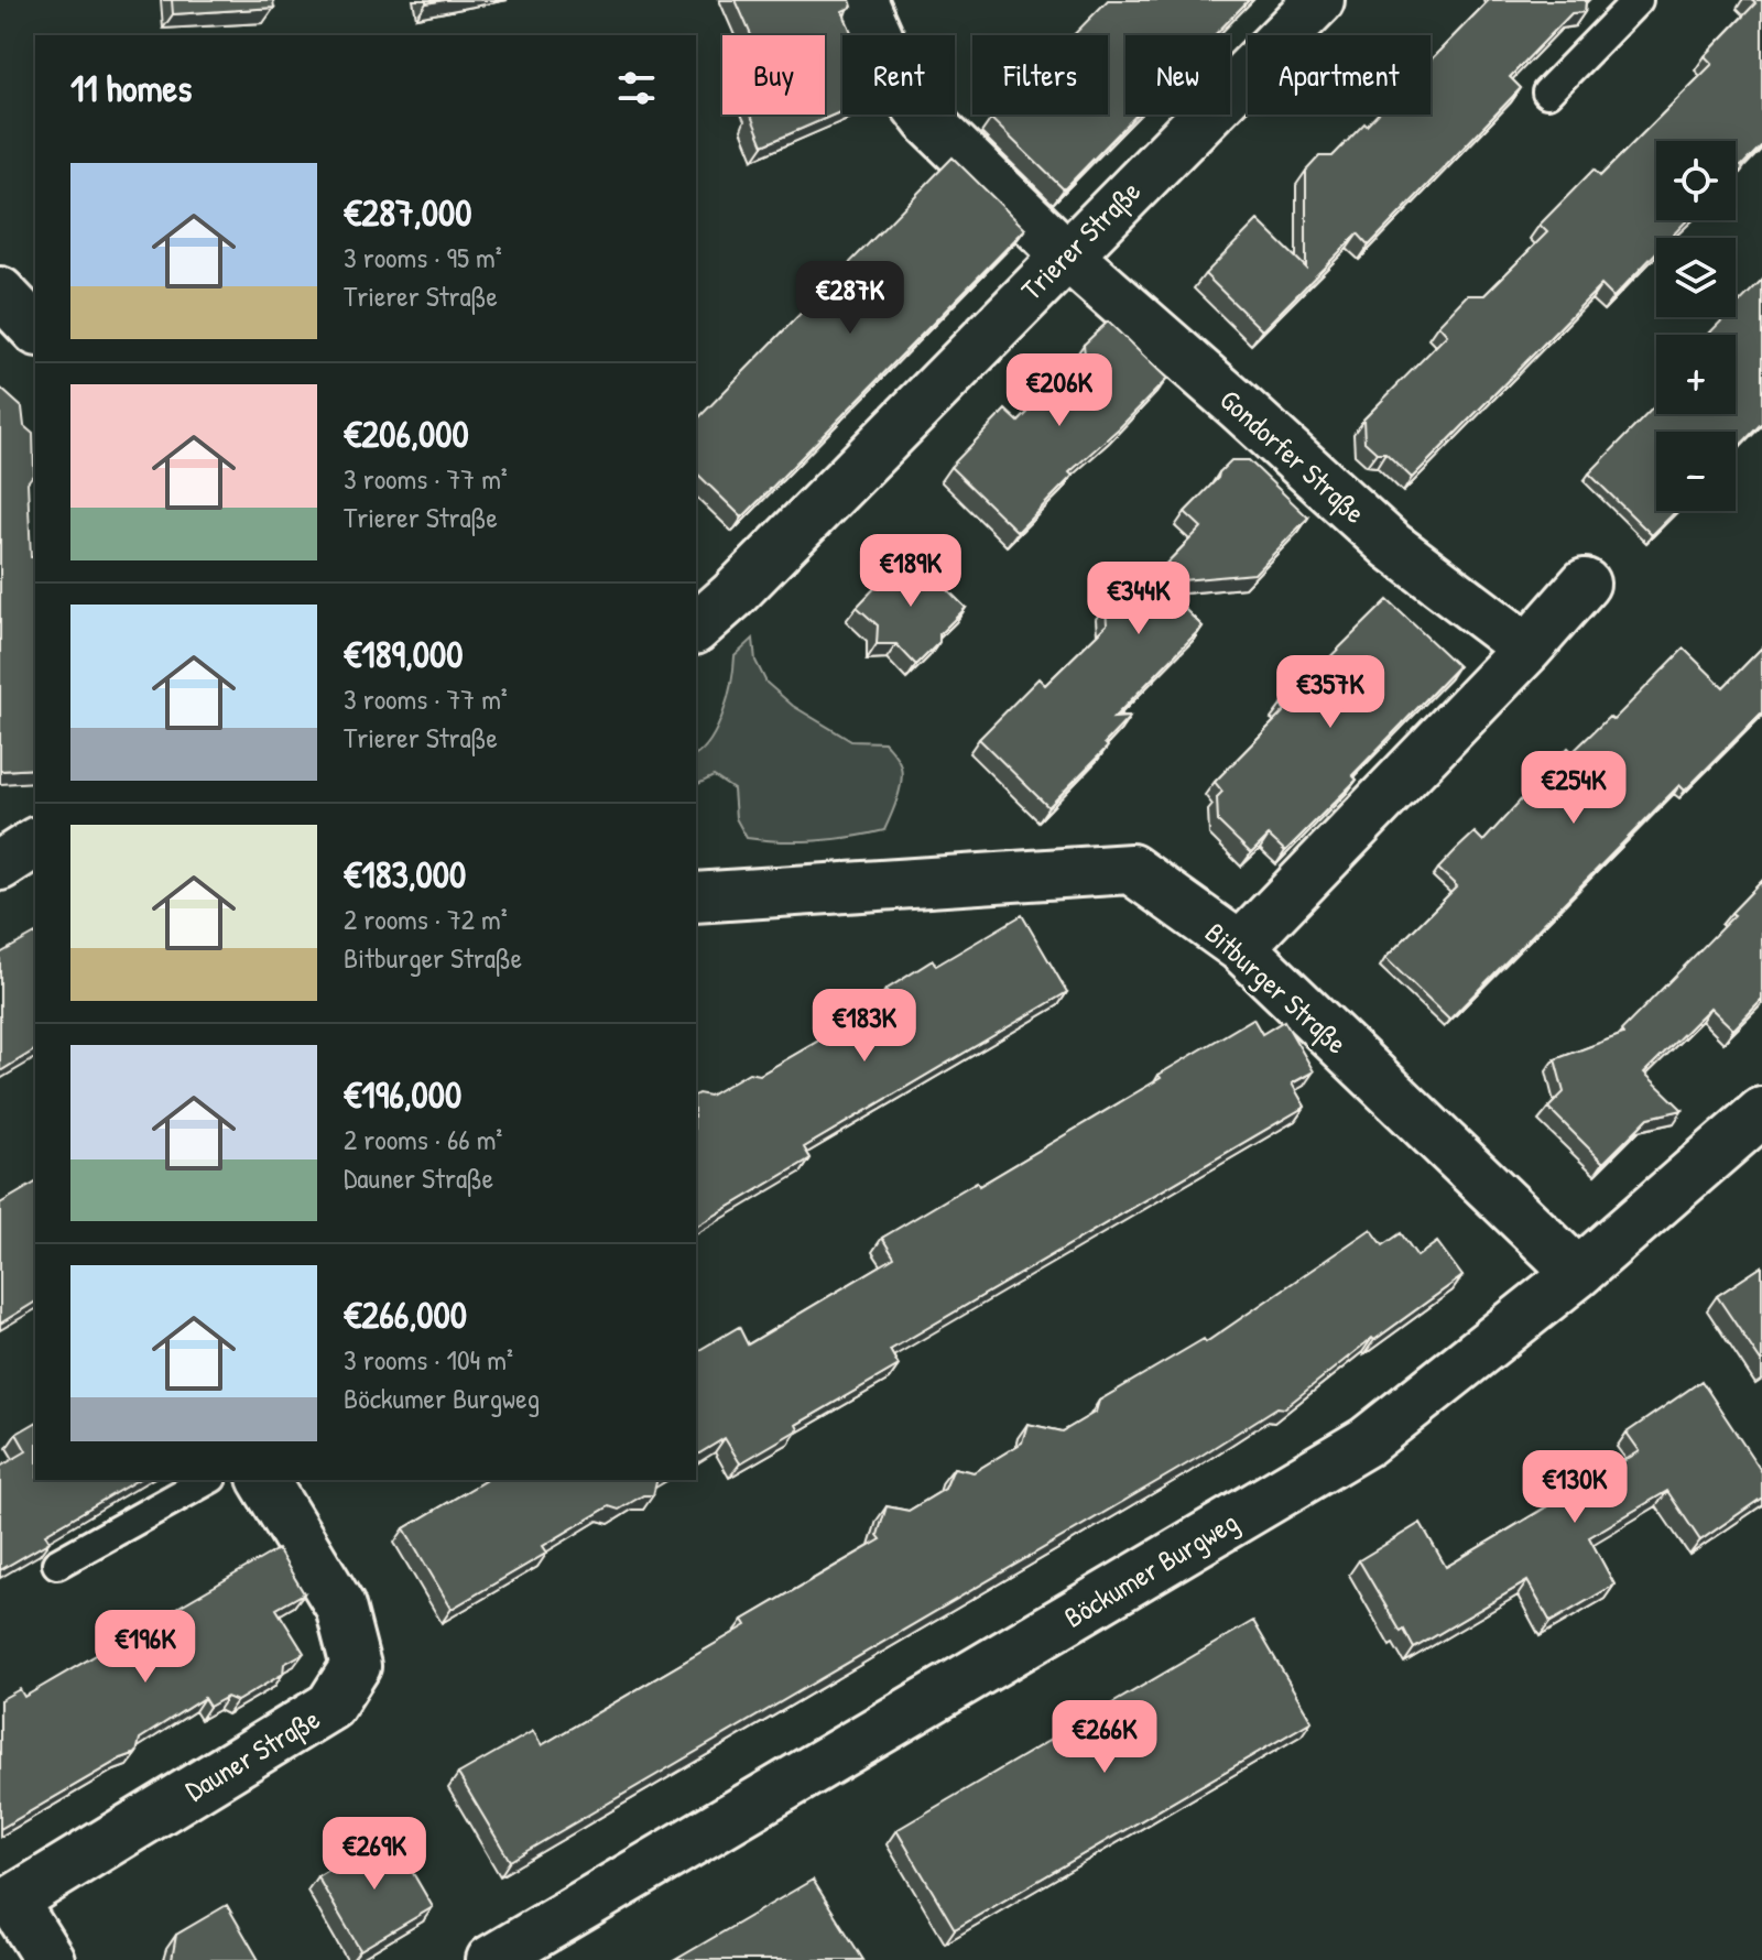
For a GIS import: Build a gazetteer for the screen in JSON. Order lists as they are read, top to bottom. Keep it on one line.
{"streets":{"street":["Trierer Straße","Gondorfer Straße","Bitburger Straße","Böckumer Burgweg","Dauner Straße"]},"crossings":[["Trierer Straße","Gondorfer Straße"],["Bitburger Straße","Böckumer Burgweg"]],"page":{"chip":["Buy","Rent","Filters","New","Apartment"],"heading":"11 homes","map_buttons":["+","−"],"list":[{"name":"€287,000","note":"3 rooms · 95 m² · Trierer Straße"},{"name":"€206,000","note":"3 rooms · 77 m² · Trierer Straße"},{"name":"€189,000","note":"3 rooms · 77 m² · Trierer Straße"},{"name":"€183,000","note":"2 rooms · 72 m² · Bitburger Straße"},{"name":"€196,000","note":"2 rooms · 66 m² · Dauner Straße"},{"name":"€266,000","note":"3 rooms · 104 m² · Böckumer Burgweg"}],"price":["€287K","€206K","€189K","€344K","€357K","€254K","€183K","€130K","€196K","€266K","€269K"]}}
